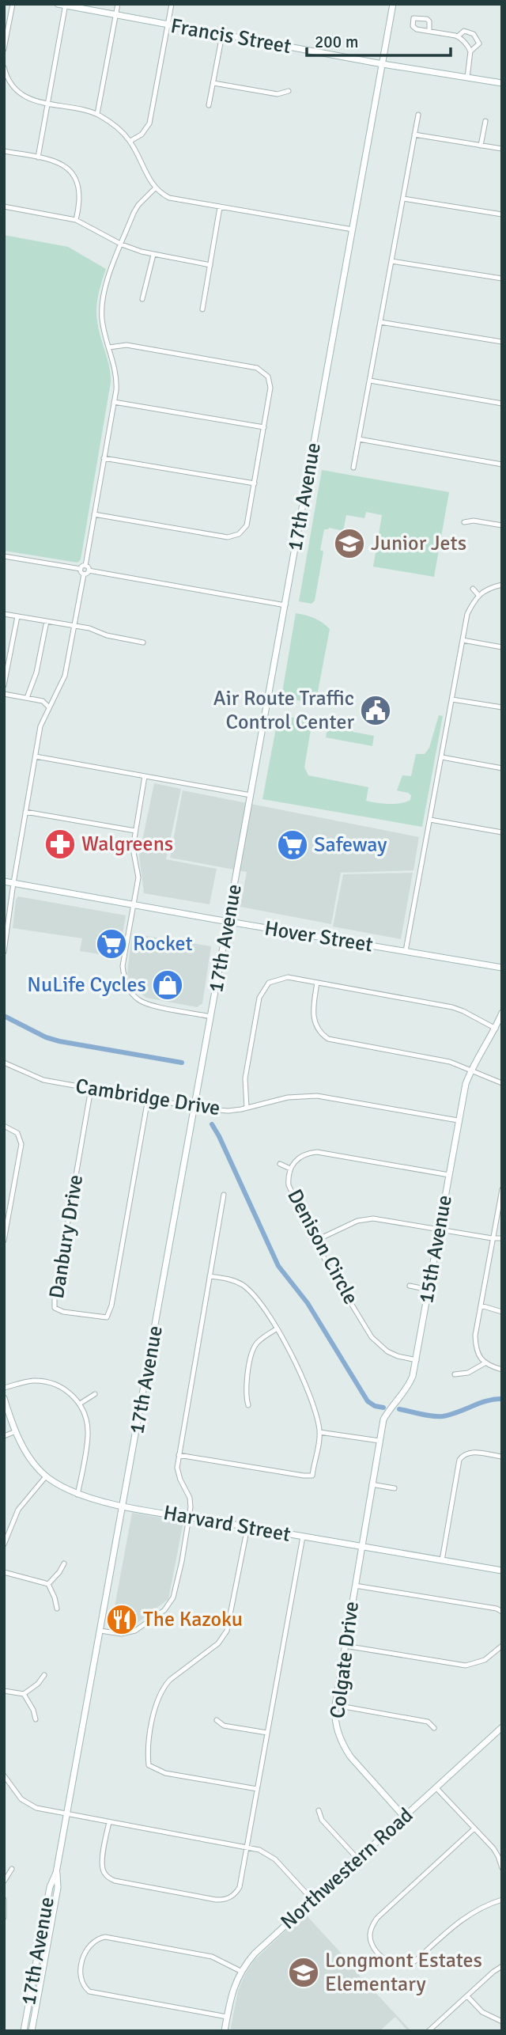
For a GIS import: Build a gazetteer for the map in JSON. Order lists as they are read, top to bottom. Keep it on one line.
{"streets":{"main road":["Francis Street","17th Avenue","Hover Street","15th Avenue","Harvard Street","Colgate Drive","Northwestern Road"],"street":["Cambridge Drive","Danbury Drive","Denison Circle"]},"crossings":[["Francis Street","17th Avenue"],["17th Avenue","Hover Street"],["17th Avenue","Cambridge Drive"],["17th Avenue","Harvard Street"],["Cambridge Drive","Danbury Drive"],["Cambridge Drive","15th Avenue"],["Denison Circle","15th Avenue"],["15th Avenue","Harvard Street"],["15th Avenue","Colgate Drive"],["Harvard Street","Colgate Drive"],["Colgate Drive","Northwestern Road"]],"places":{"school or university":["Junior Jets","Longmont Estates Elementary"],"public building":["Air Route Traffic Control Center"],"pharmacy":["Walgreens"],"supermarket":["Safeway","Rocket"],"shop":["NuLife Cycles"],"restaurant":["The Kazoku"]},"scale_bar":"200 m"}
